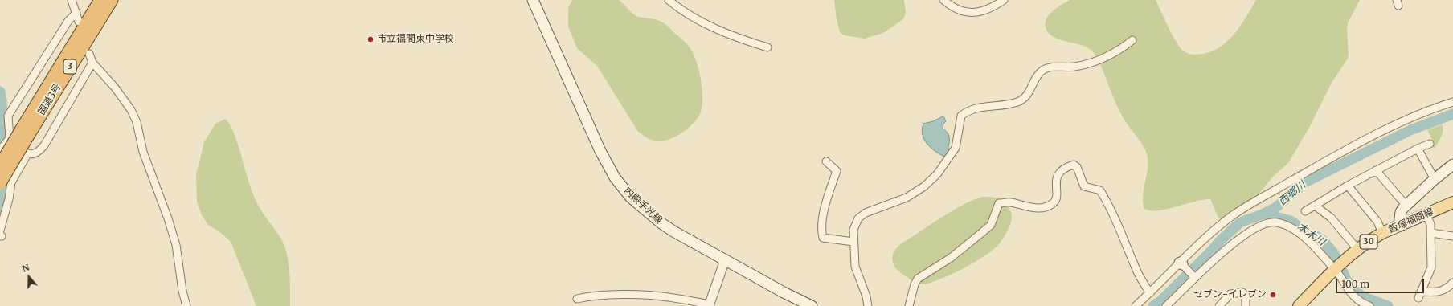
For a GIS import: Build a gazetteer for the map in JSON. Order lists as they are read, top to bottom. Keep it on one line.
{"streets":{"highway":["3","国道3号"],"main road":["内殿手光線","飯塚福間線","30"]},"water":["西郷川","本木川"],"places":["市立福間東中学校","セブン-イレブン"],"scale_bar":"100 m","north":"top"}
